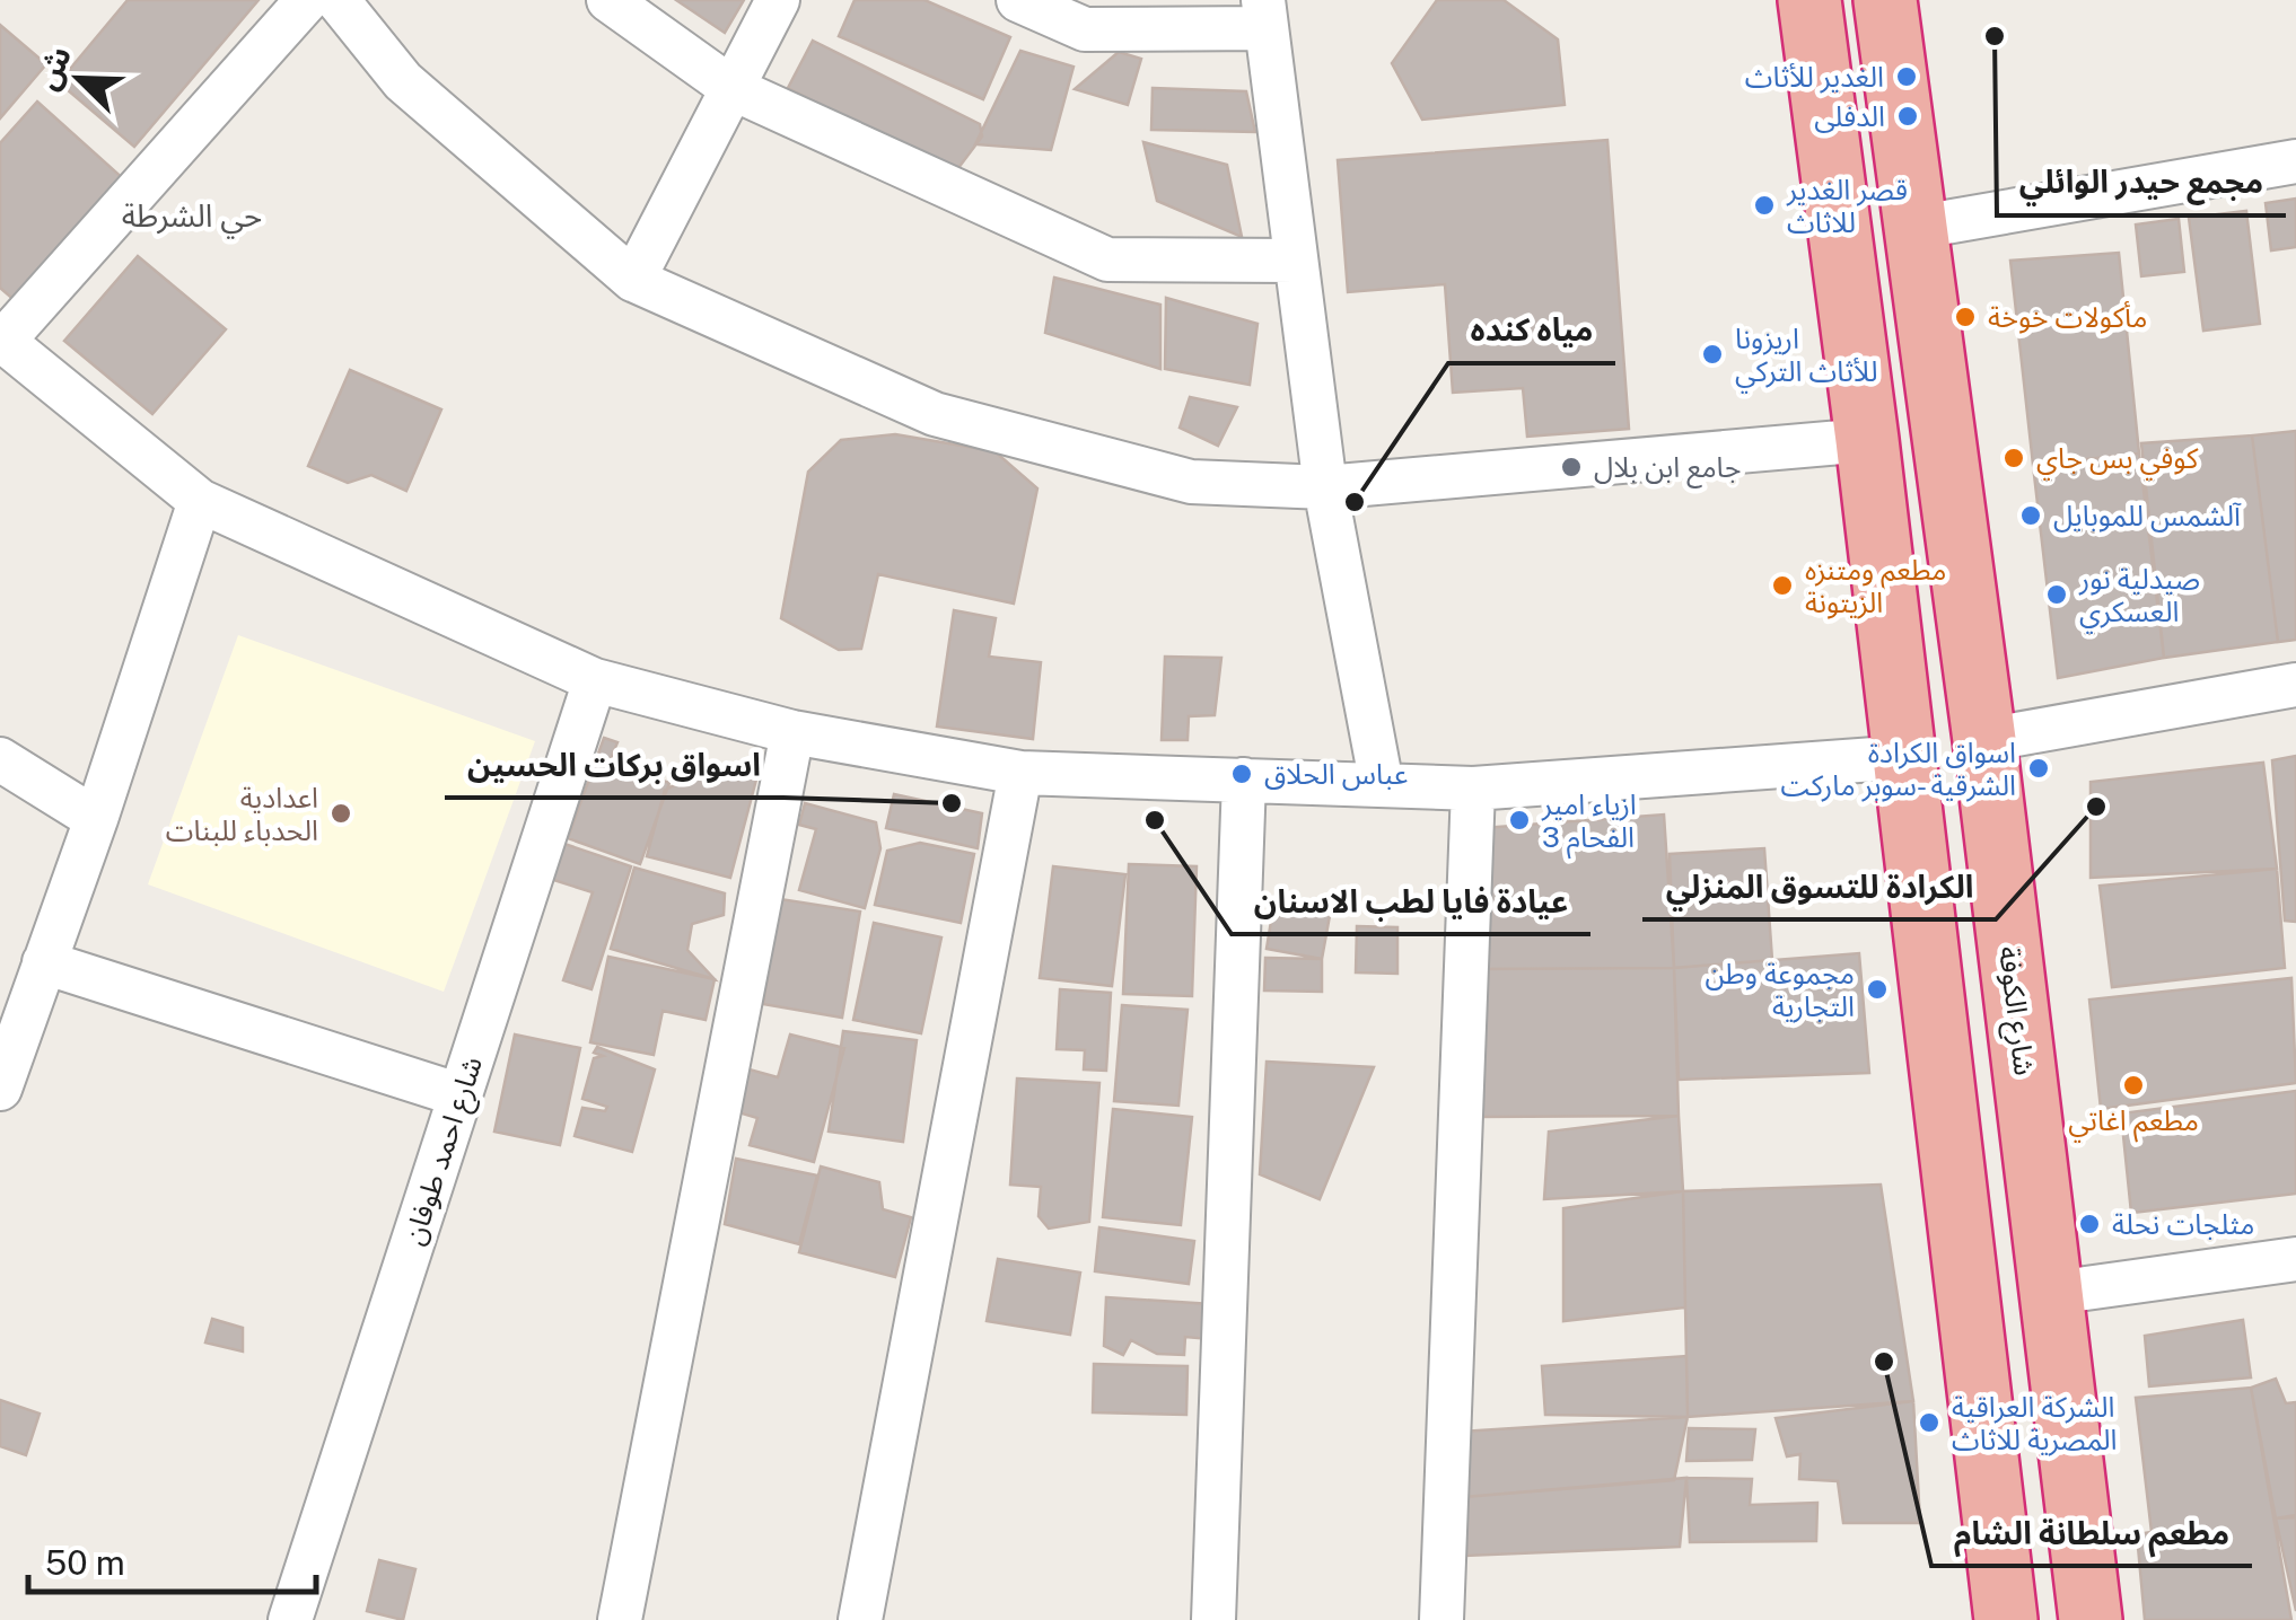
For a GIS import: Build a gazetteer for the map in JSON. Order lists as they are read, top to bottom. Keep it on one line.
{"streets":{"highway":["شارع الكوفة"],"street":["شارع احمد طوفان"]},"districts":["حي الشرطة"],"places":["مجمع حيدر الوائلي","الغدير للأثاث","الدفلى","قصر الغدير للاثاث","مأكولات خوخة","اريزونا للأثاث التركي","كوفي بس جاي","جامع ابن بلال","مياه كنده","آلشمس للموبايل","مطعم ومتنزه الزيتونة","صيدلية نور العسكري","اسواق الكرادة الشرقية -سوبر ماركت","عباس الحلاق","اسواق بركات الحسين","الكرادة للتسوق المنزلي","اعدادية الحدباء للبنات","عيادة فايا لطب الاسنان","ازياء امير الفحام 3","مجموعة وطن التجارية","مطعم اغاتي","مثلجات نحلة","مطعم سلطانة الشام","الشركة العراقية المصرية للاثاث"],"scale_bar":"50 m","north":"top left"}
